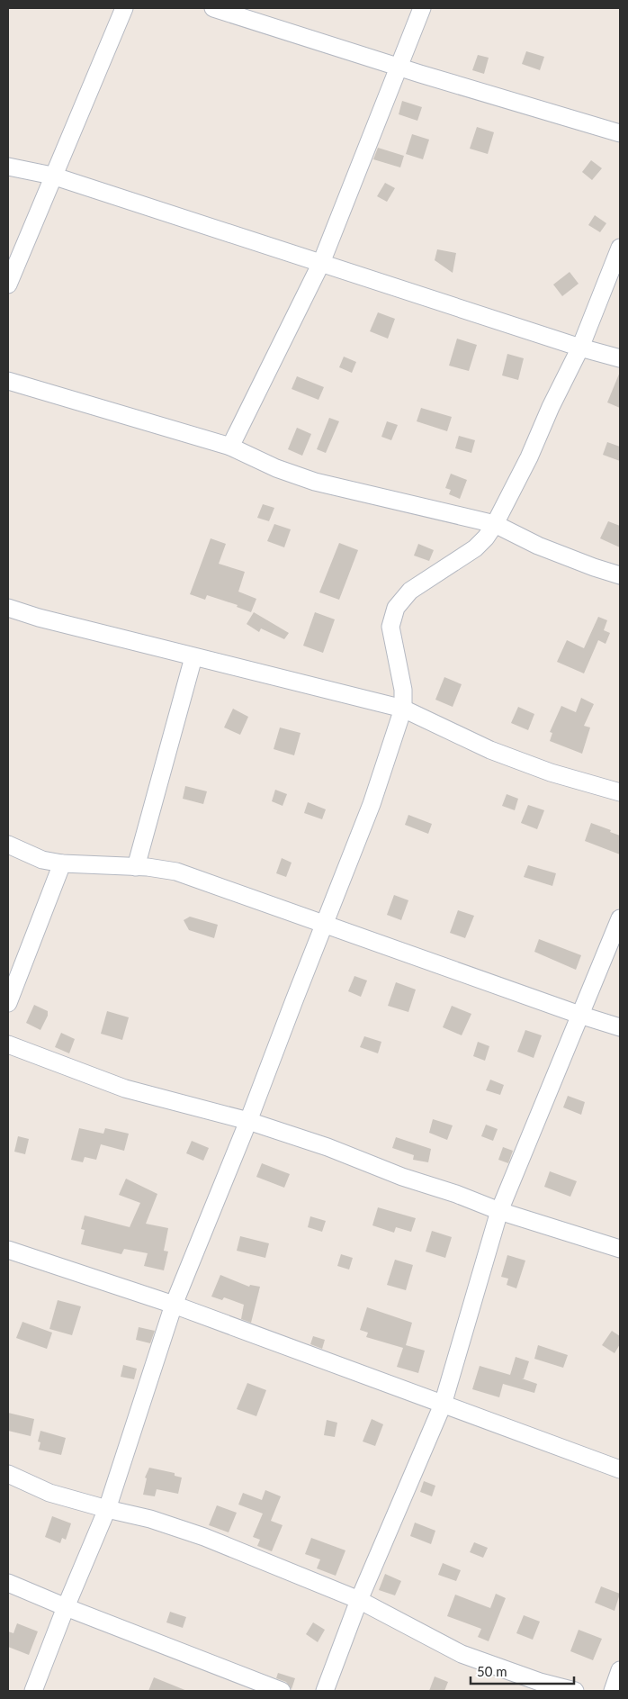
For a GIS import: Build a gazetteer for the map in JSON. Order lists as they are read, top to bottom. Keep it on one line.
{"scale_bar":"50 m"}
